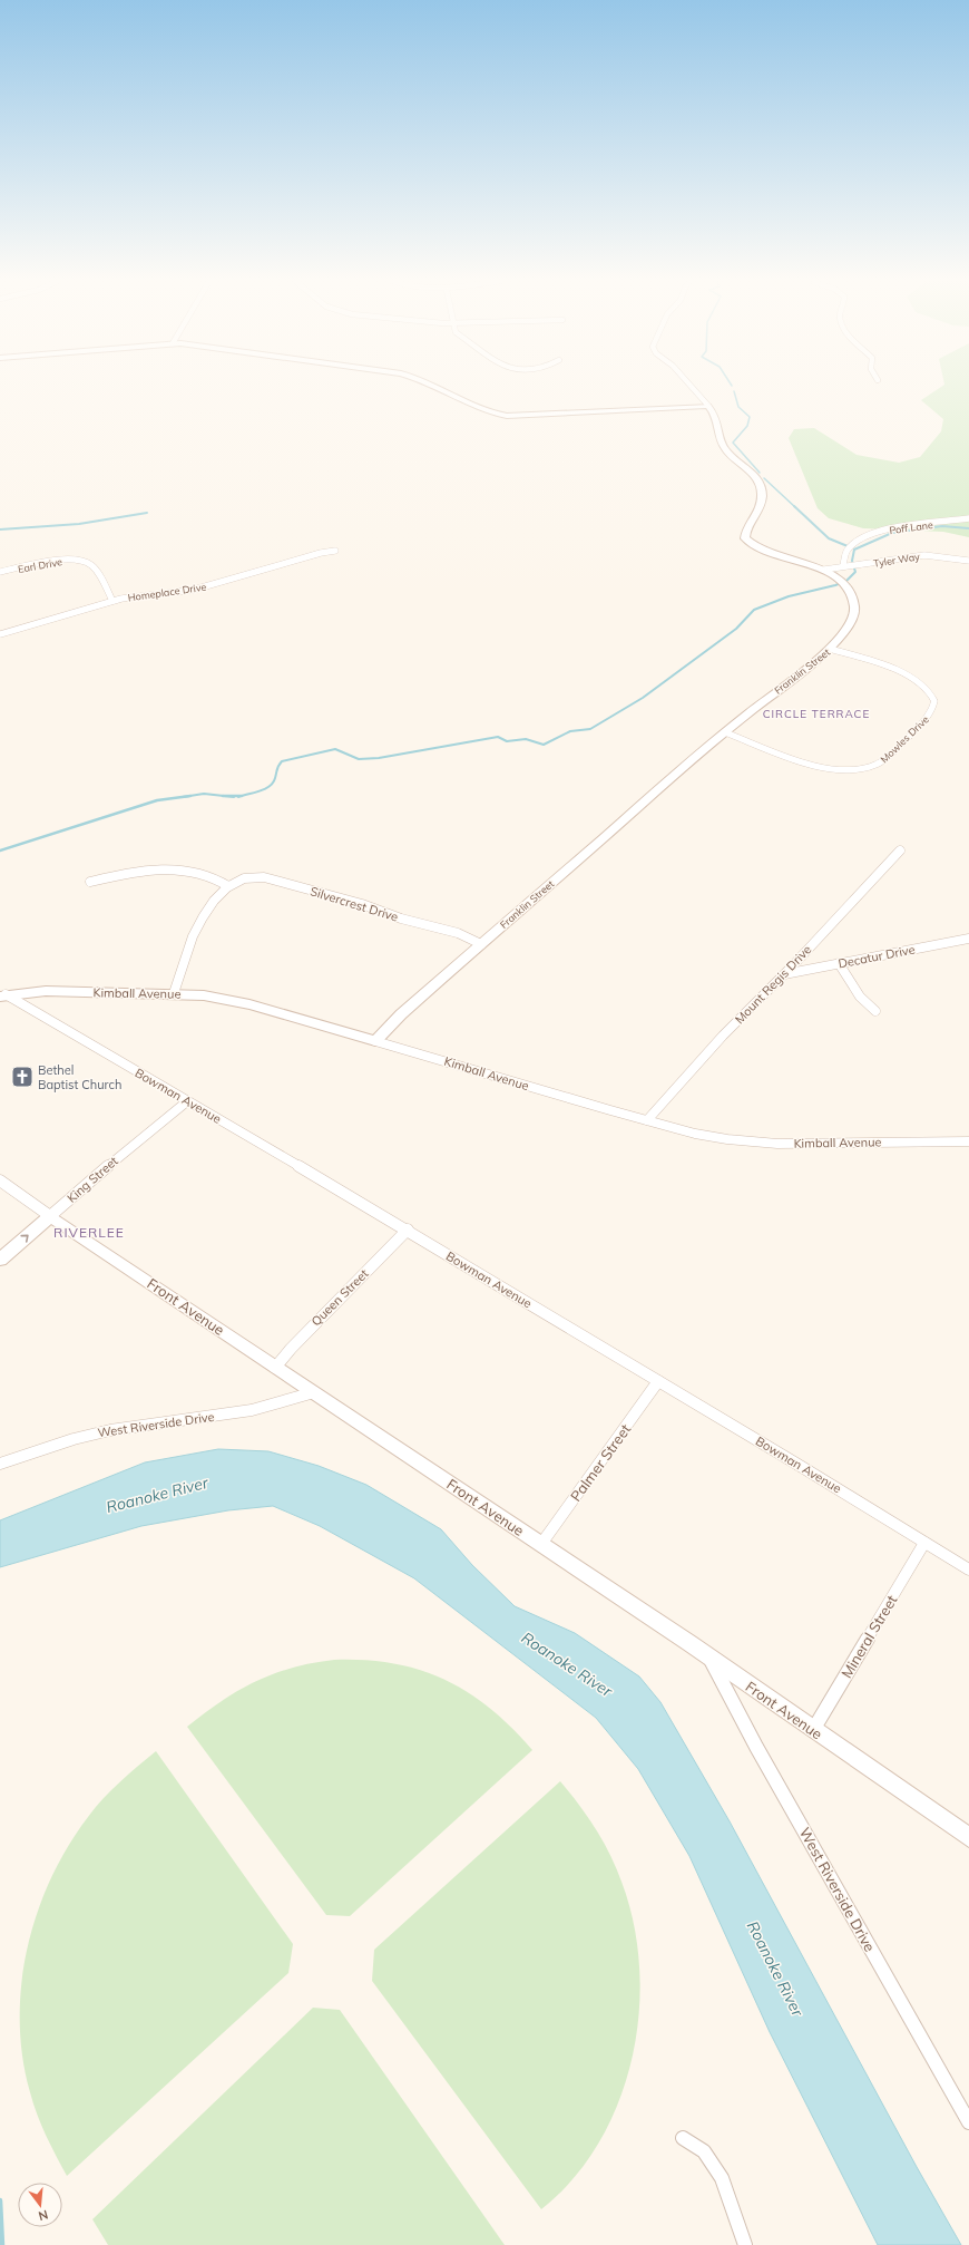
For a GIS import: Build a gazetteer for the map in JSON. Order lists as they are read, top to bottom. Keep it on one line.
{"streets":{"street":["Poff Lane","Tyler Way","Earl Drive","Homeplace Drive","Franklin Street","Mowles Drive","Silvercrest Drive","Decatur Drive","Mount Regis Drive","Kimball Avenue","Bowman Avenue","King Street","Queen Street","Front Avenue","West Riverside Drive","Palmer Street","Mineral Street"]},"crossings":[["Poff Lane","Tyler Way"],["Tyler Way","Franklin Street"],["Earl Drive","Homeplace Drive"],["Franklin Street","Mowles Drive"],["Franklin Street","Silvercrest Drive"],["Franklin Street","Kimball Avenue"],["Silvercrest Drive","Kimball Avenue"],["Decatur Drive","Mount Regis Drive"],["Mount Regis Drive","Kimball Avenue"],["Kimball Avenue","Bowman Avenue"],["Bowman Avenue","King Street"],["Bowman Avenue","Queen Street"],["Bowman Avenue","Palmer Street"],["Bowman Avenue","Mineral Street"],["King Street","Front Avenue"],["Queen Street","Front Avenue"],["Front Avenue","West Riverside Drive"],["Front Avenue","Palmer Street"],["Front Avenue","Mineral Street"]],"districts":["CIRCLE TERRACE","RIVERLEE"],"water":["Roanoke River"],"places":{"church":["Bethel Baptist Church"]},"north":"bottom"}
